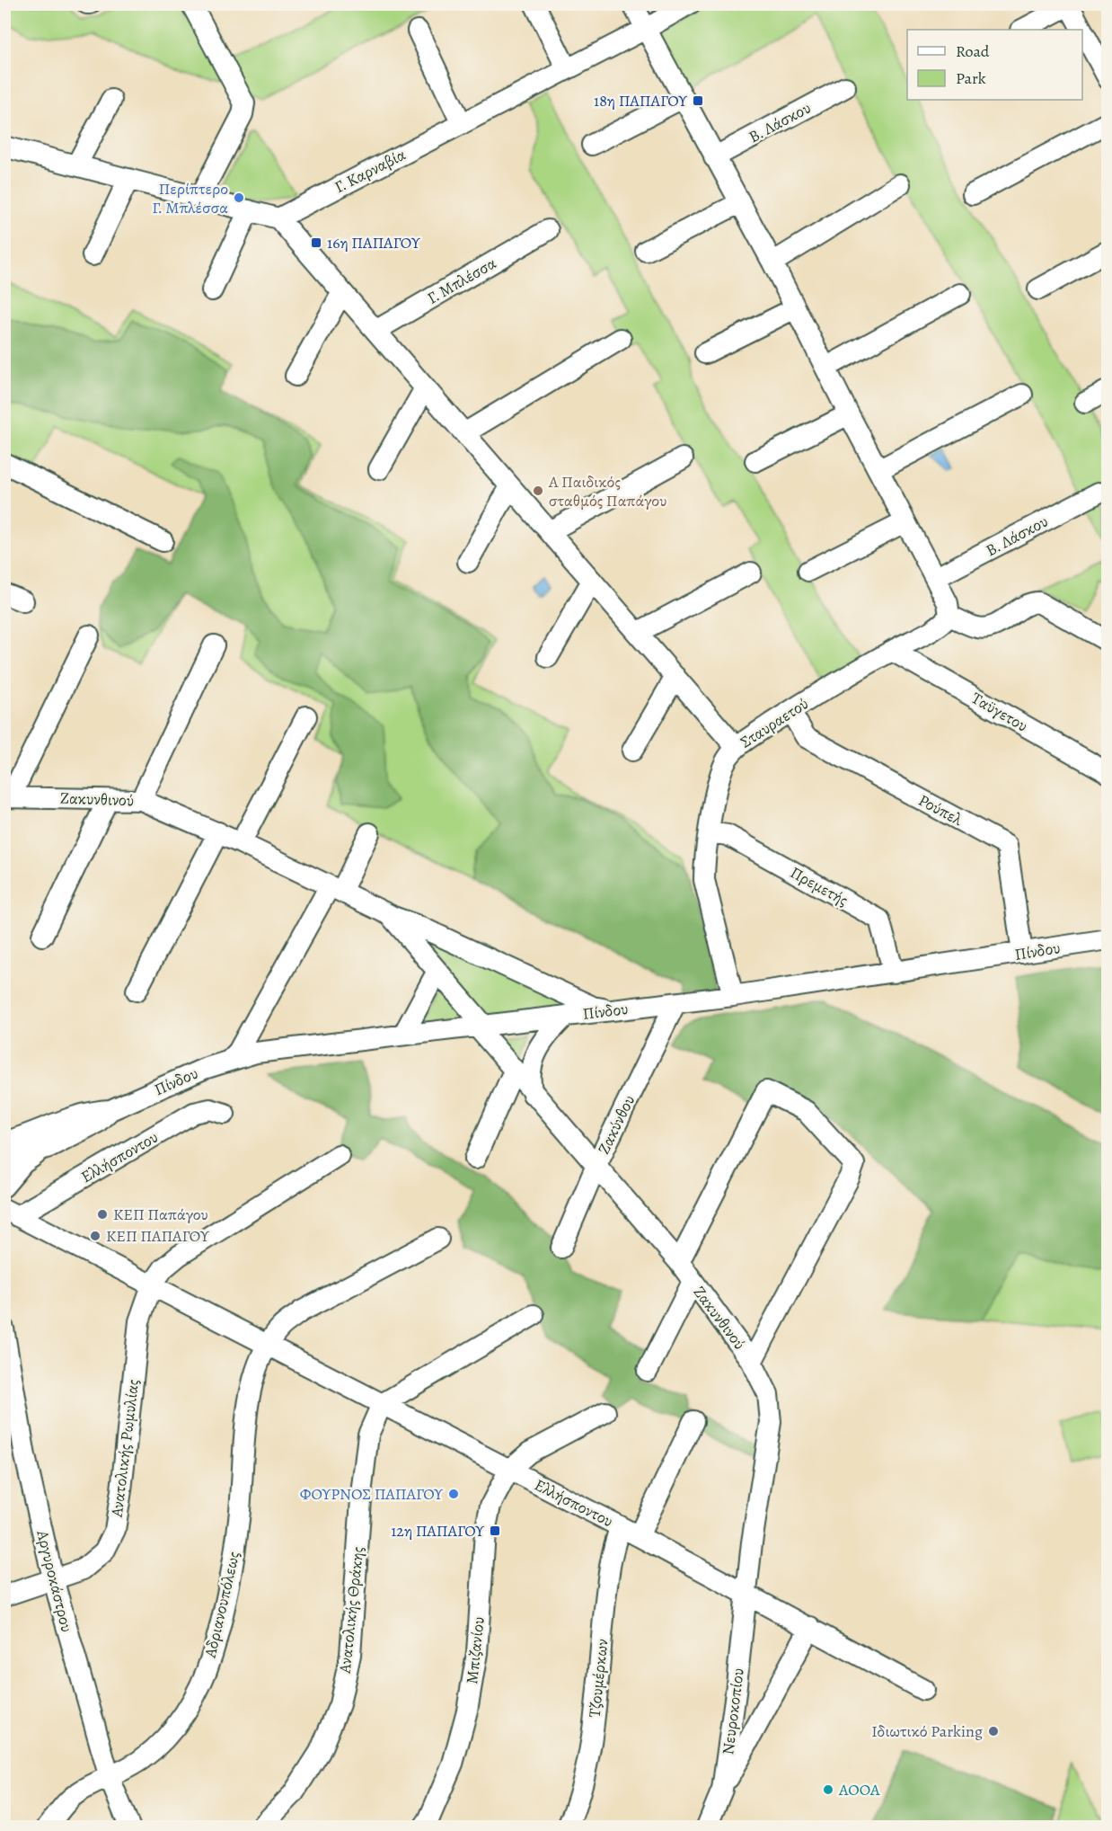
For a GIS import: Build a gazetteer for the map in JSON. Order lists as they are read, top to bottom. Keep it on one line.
{"streets":{"street":["Β. Λάσκου","Γ. Καρναβία","Γ. Μπλέσσα","Ταϋγετου","Σταυραετού","Ζακυνθινού","Ρούπελ","Πρεμετής","Πίνδου","Ζακύνθου","Ελλήσποντου","Ανατολικής Ρωμυλίας","Αργυροκάστρου","Αδριανουπόλεως","Ανατολικής Θράκης","Μπιζανίου","Τζουμέρκων","Νευροκοπίου"]},"crossings":[["Ταϋγετου","Σταυραετού"],["Σταυραετού","Ρούπελ"],["Σταυραετού","Πρεμετής"],["Σταυραετού","Πίνδου"],["Ζακυνθινού","Πίνδου"],["Ζακυνθινού","Ζακύνθου"],["Ζακυνθινού","Ελλήσποντου"],["Ζακυνθινού","Νευροκοπίου"],["Ρούπελ","Πίνδου"],["Πρεμετής","Πίνδου"],["Πίνδου","Ζακύνθου"],["Ελλήσποντου","Ανατολικής Ρωμυλίας"],["Ελλήσποντου","Αδριανουπόλεως"],["Ελλήσποντου","Ανατολικής Θράκης"],["Ελλήσποντου","Μπιζανίου"],["Ελλήσποντου","Τζουμέρκων"],["Ελλήσποντου","Νευροκοπίου"],["Ανατολικής Ρωμυλίας","Αργυροκάστρου"],["Αργυροκάστρου","Αδριανουπόλεως"]],"places":{"transit":["18η ΠΑΠΑΓΟΥ","16η ΠΑΠΑΓΟΥ","12η ΠΑΠΑΓΟΥ"],"other":["Περίπτερο Γ. Μπλέσσα","Α Παιδικός σταθμός Παπάγου","ΚΕΠ Παπάγου","ΚΕΠ ΠΑΠΑΓΟΥ","ΦΟΥΡΝΟΣ ΠΑΠΑΓΟΥ","Ιδιωτικό Parking","AOOA"]},"legend":["Road","Park"]}
